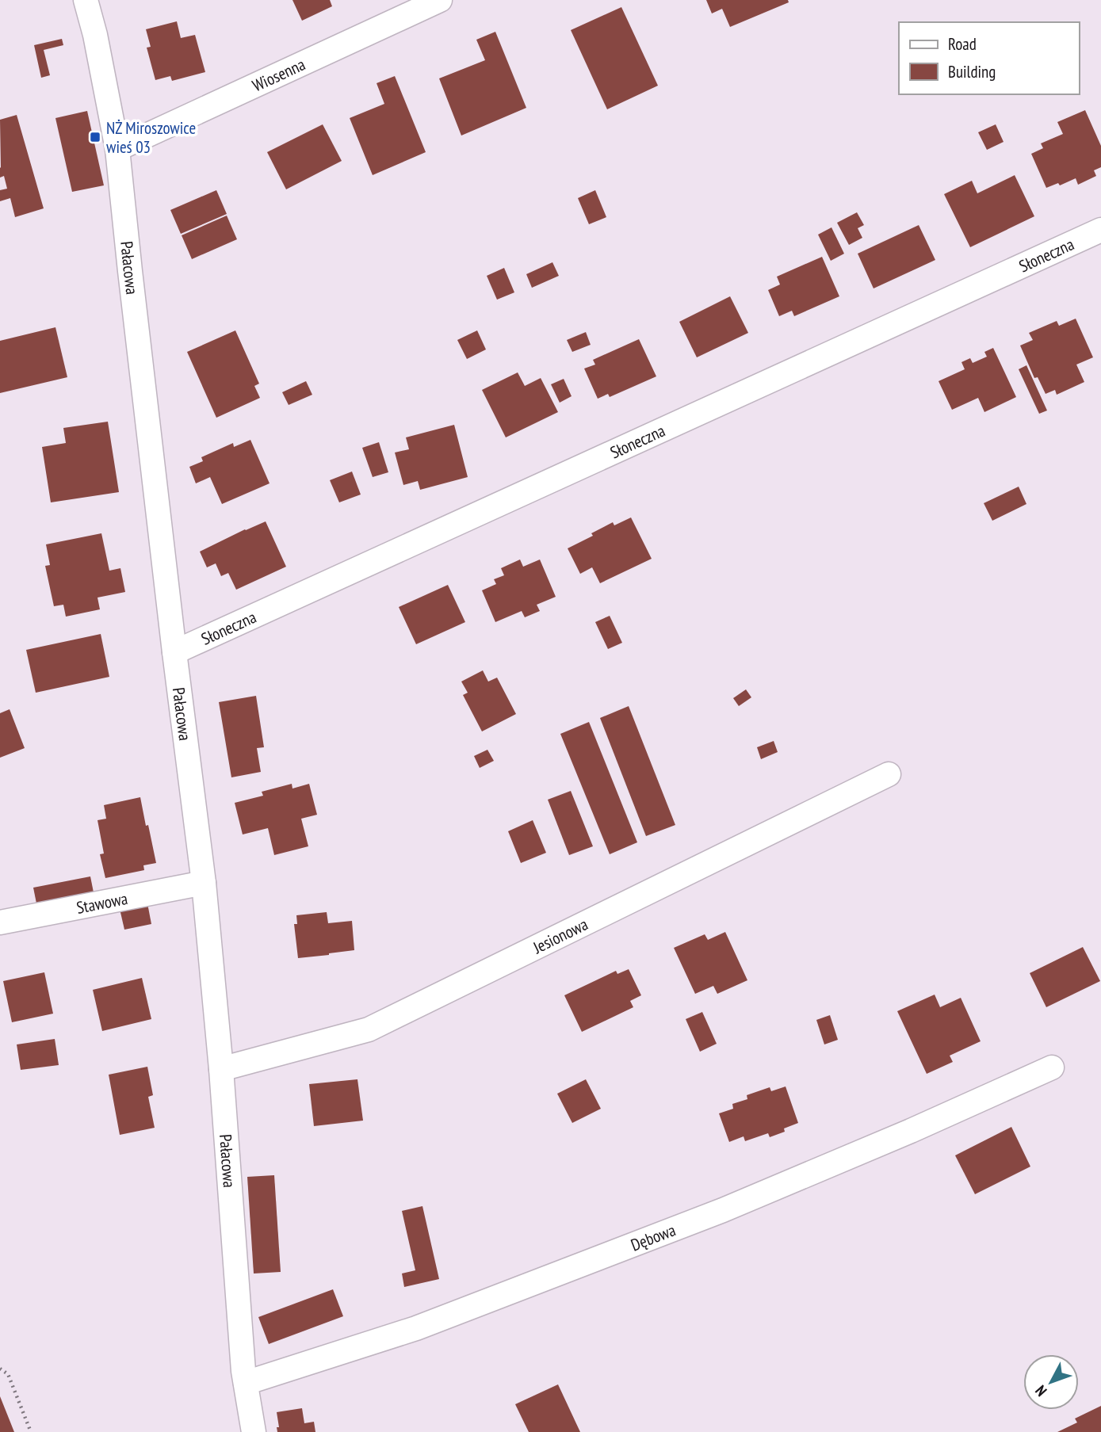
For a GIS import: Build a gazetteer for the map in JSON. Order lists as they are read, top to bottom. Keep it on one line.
{"streets":{"street":["Wiosenna","Słoneczna","Pałacowa","Stawowa","Jesionowa","Dębowa"]},"crossings":[["Wiosenna","Pałacowa"],["Słoneczna","Pałacowa"],["Pałacowa","Stawowa"],["Pałacowa","Jesionowa"],["Pałacowa","Dębowa"]],"places":{"transit":["NŻ Miroszowice wieś 03"]},"legend":["Road","Building"],"north":"bottom left"}
